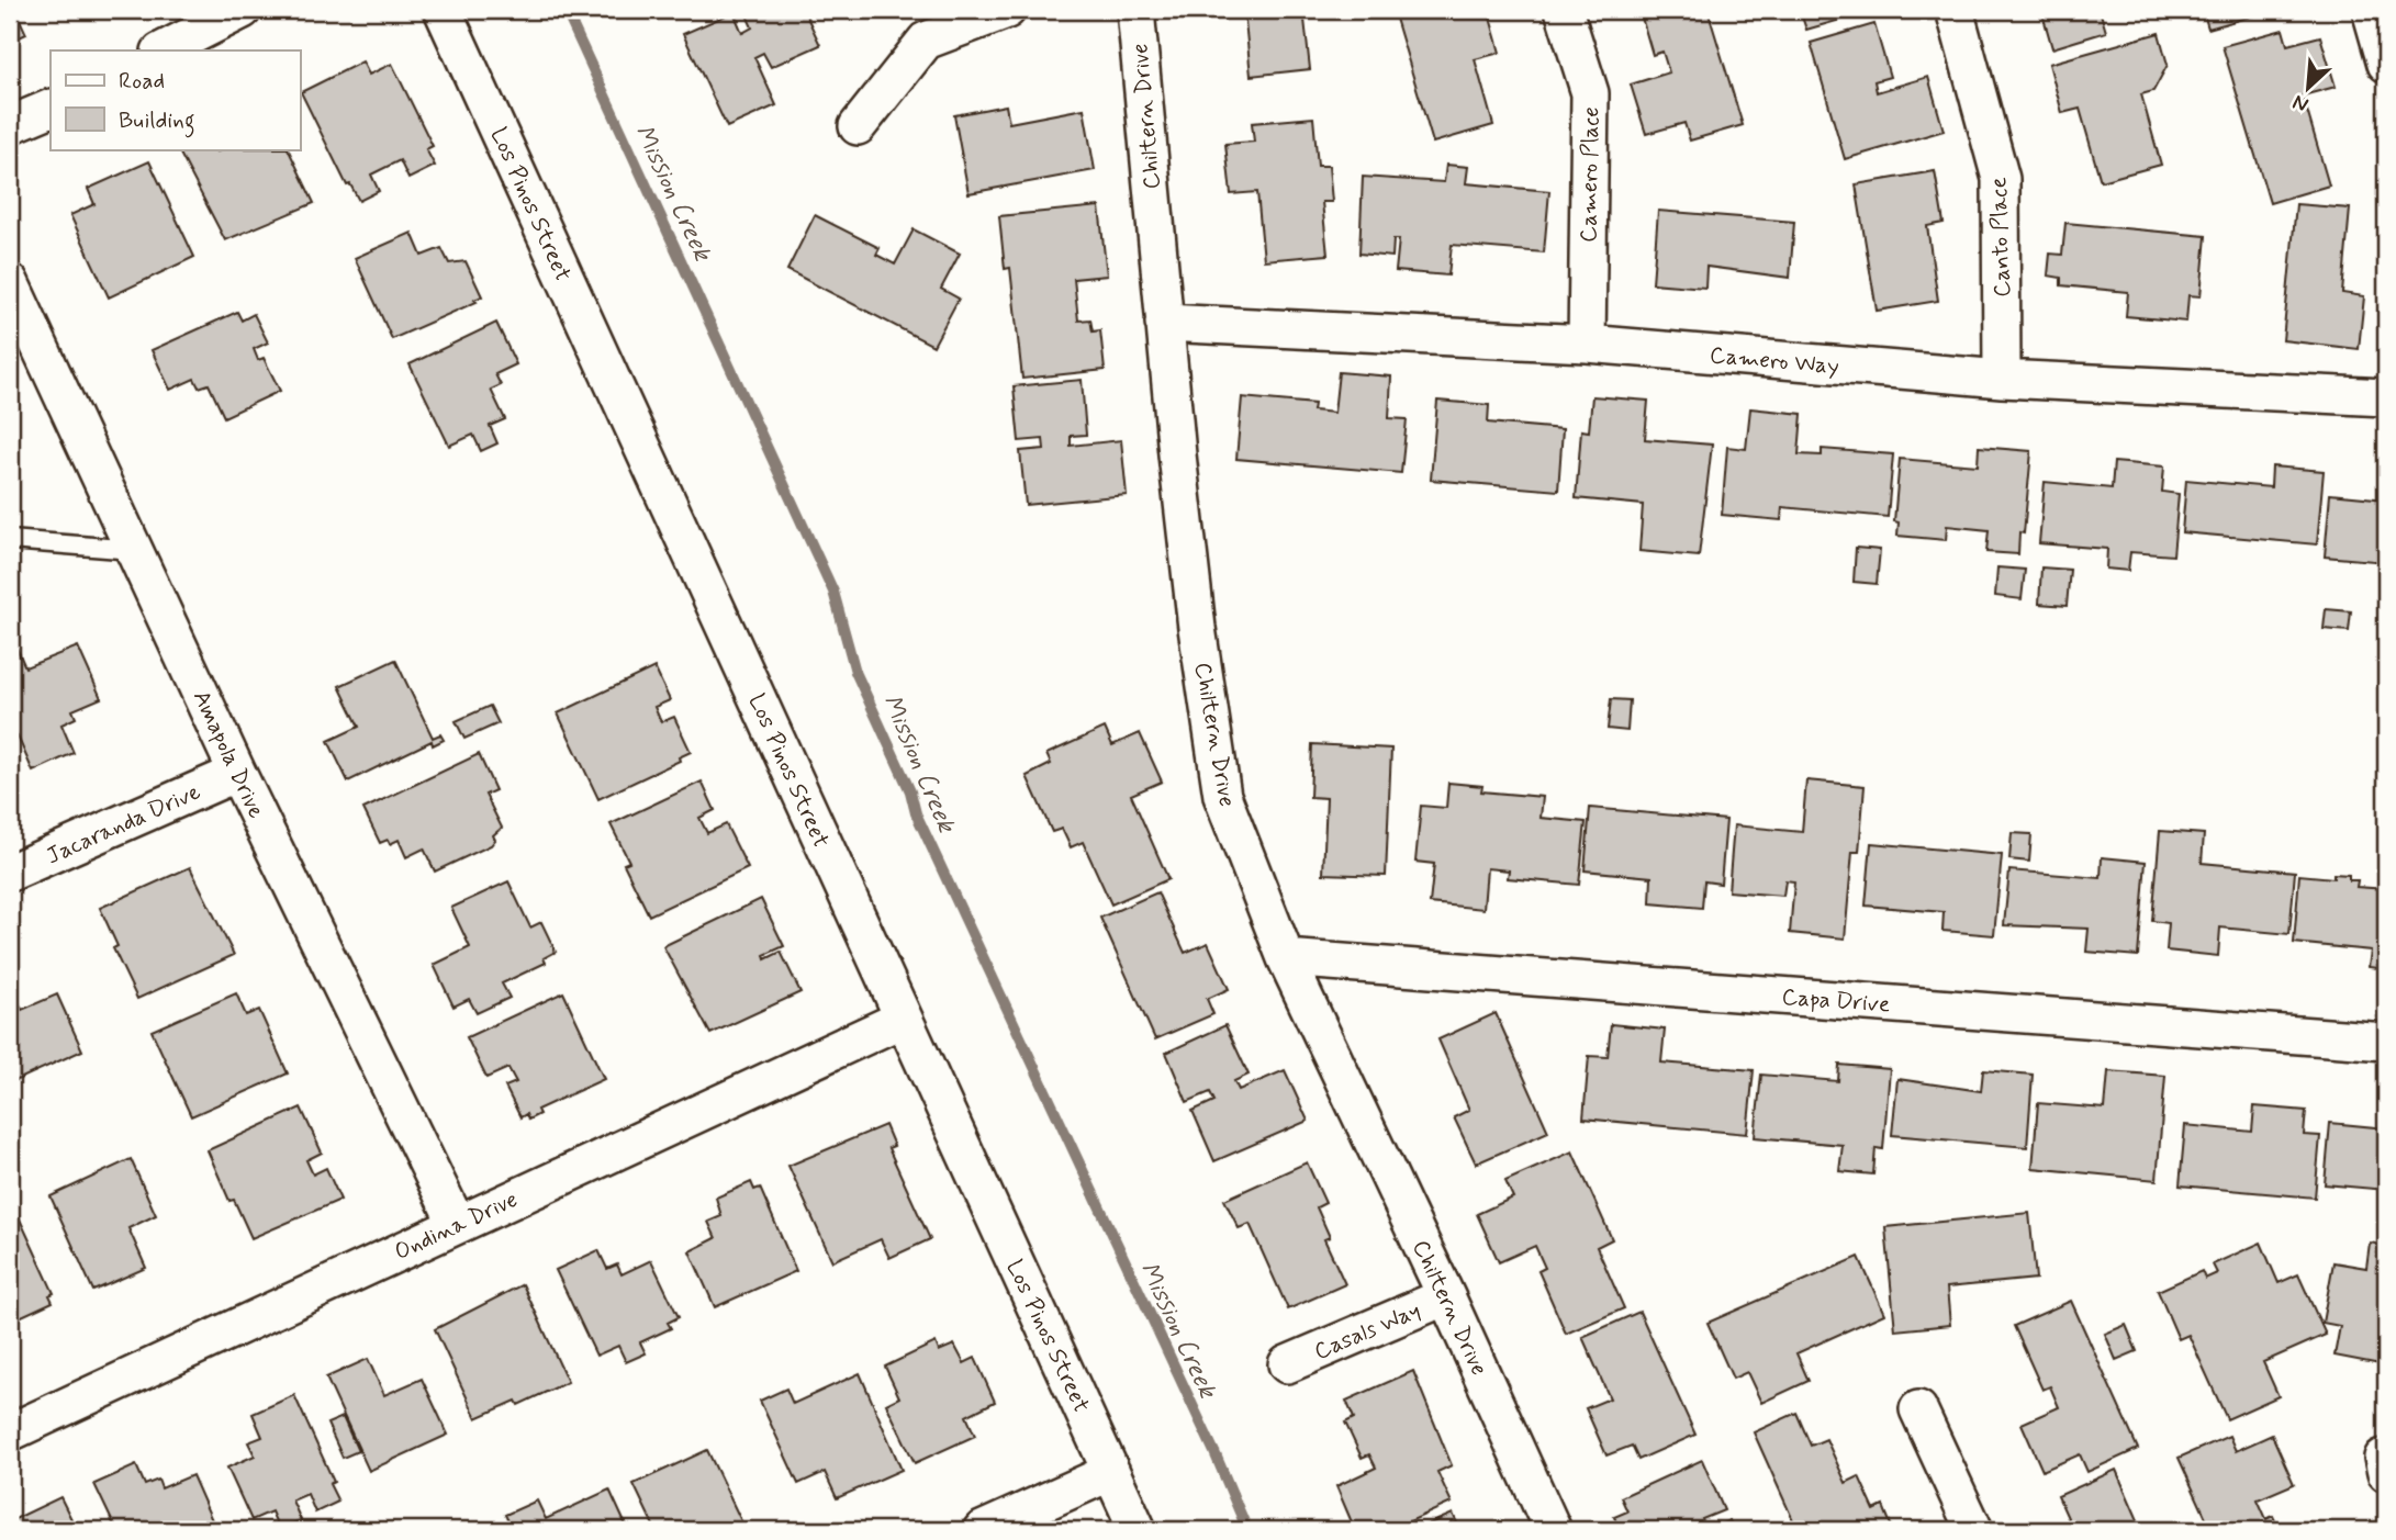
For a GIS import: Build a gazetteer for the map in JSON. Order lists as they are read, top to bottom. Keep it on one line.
{"streets":{"street":["Chiltern Drive","Camero Place","Los Pinos Street","Canto Place","Camero Way","Amapola Drive","Jacaranda Drive","Capa Drive","Ondina Drive","Casals Way"]},"crossings":[["Chiltern Drive","Camero Way"],["Chiltern Drive","Capa Drive"],["Chiltern Drive","Casals Way"],["Camero Place","Camero Way"],["Los Pinos Street","Ondina Drive"],["Canto Place","Camero Way"],["Amapola Drive","Jacaranda Drive"],["Amapola Drive","Ondina Drive"]],"water":["Mission Creek"],"legend":["Road","Building"],"north":"bottom left"}
